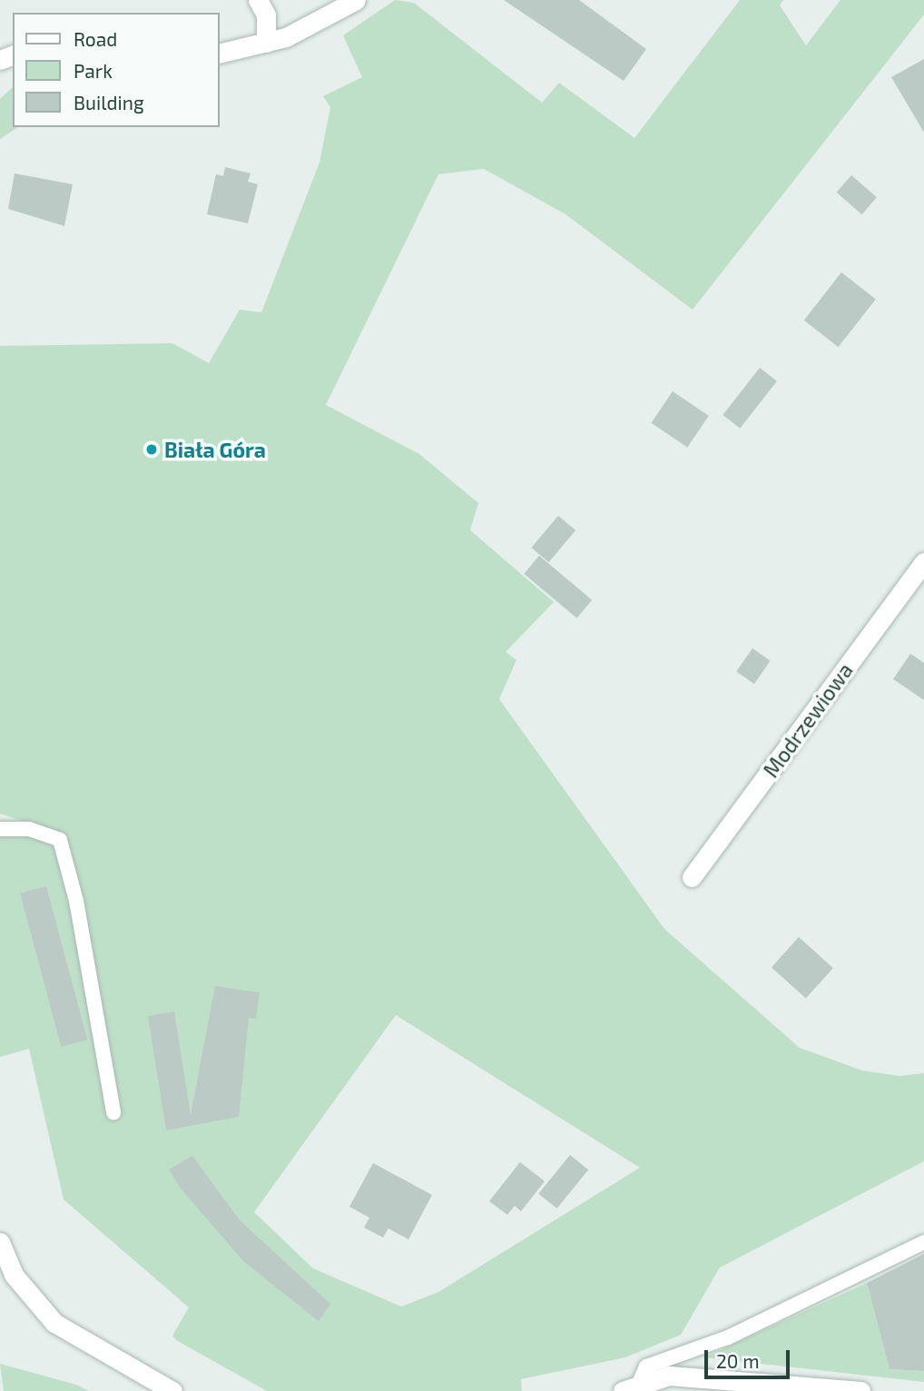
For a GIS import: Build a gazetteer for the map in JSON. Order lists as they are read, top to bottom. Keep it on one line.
{"streets":{"street":["Modrzewiowa"]},"places":["Biała Góra"],"legend":["Road","Park","Building"],"scale_bar":"20 m"}
